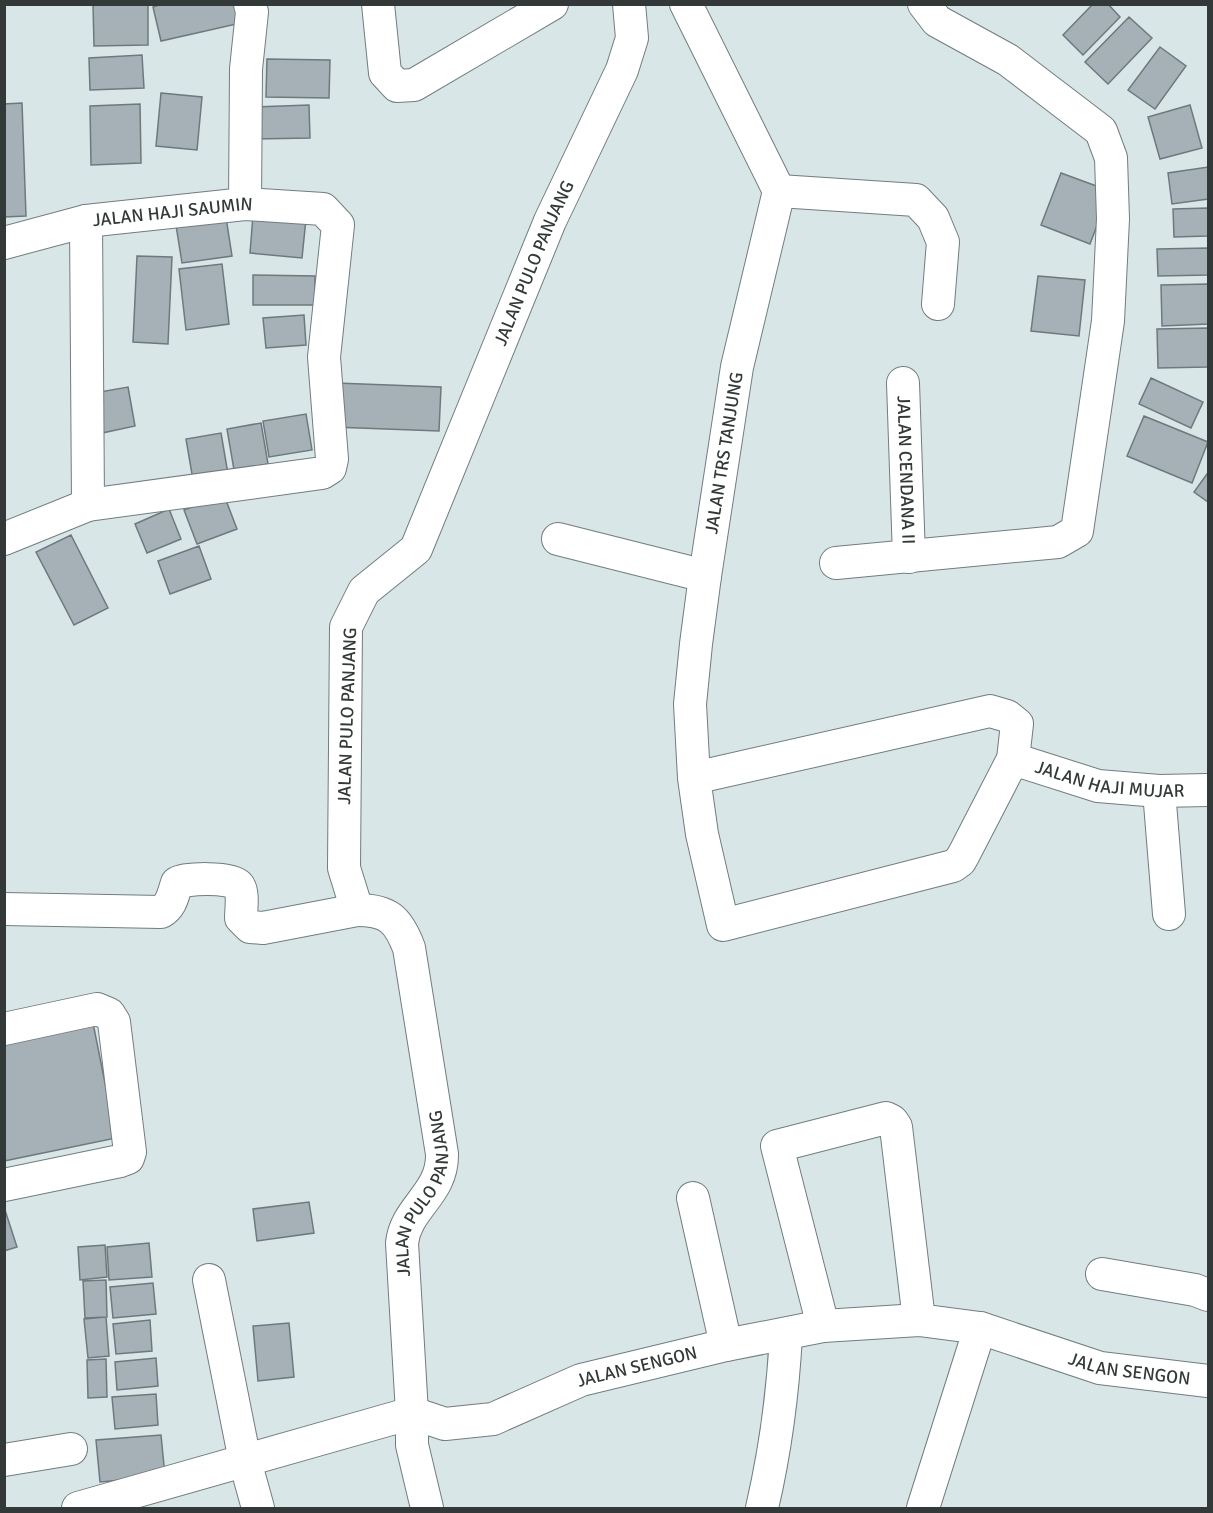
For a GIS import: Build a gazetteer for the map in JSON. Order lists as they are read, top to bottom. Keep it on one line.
{"streets":{"street":["JALAN HAJI SAUMIN","JALAN PULO PANJANG","JALAN TRS TANJUNG","JALAN CENDANA II","JALAN HAJI MUJAR","JALAN SENGON"]},"crossings":[["JALAN PULO PANJANG","JALAN SENGON"],["JALAN TRS TANJUNG","JALAN HAJI MUJAR"]]}
